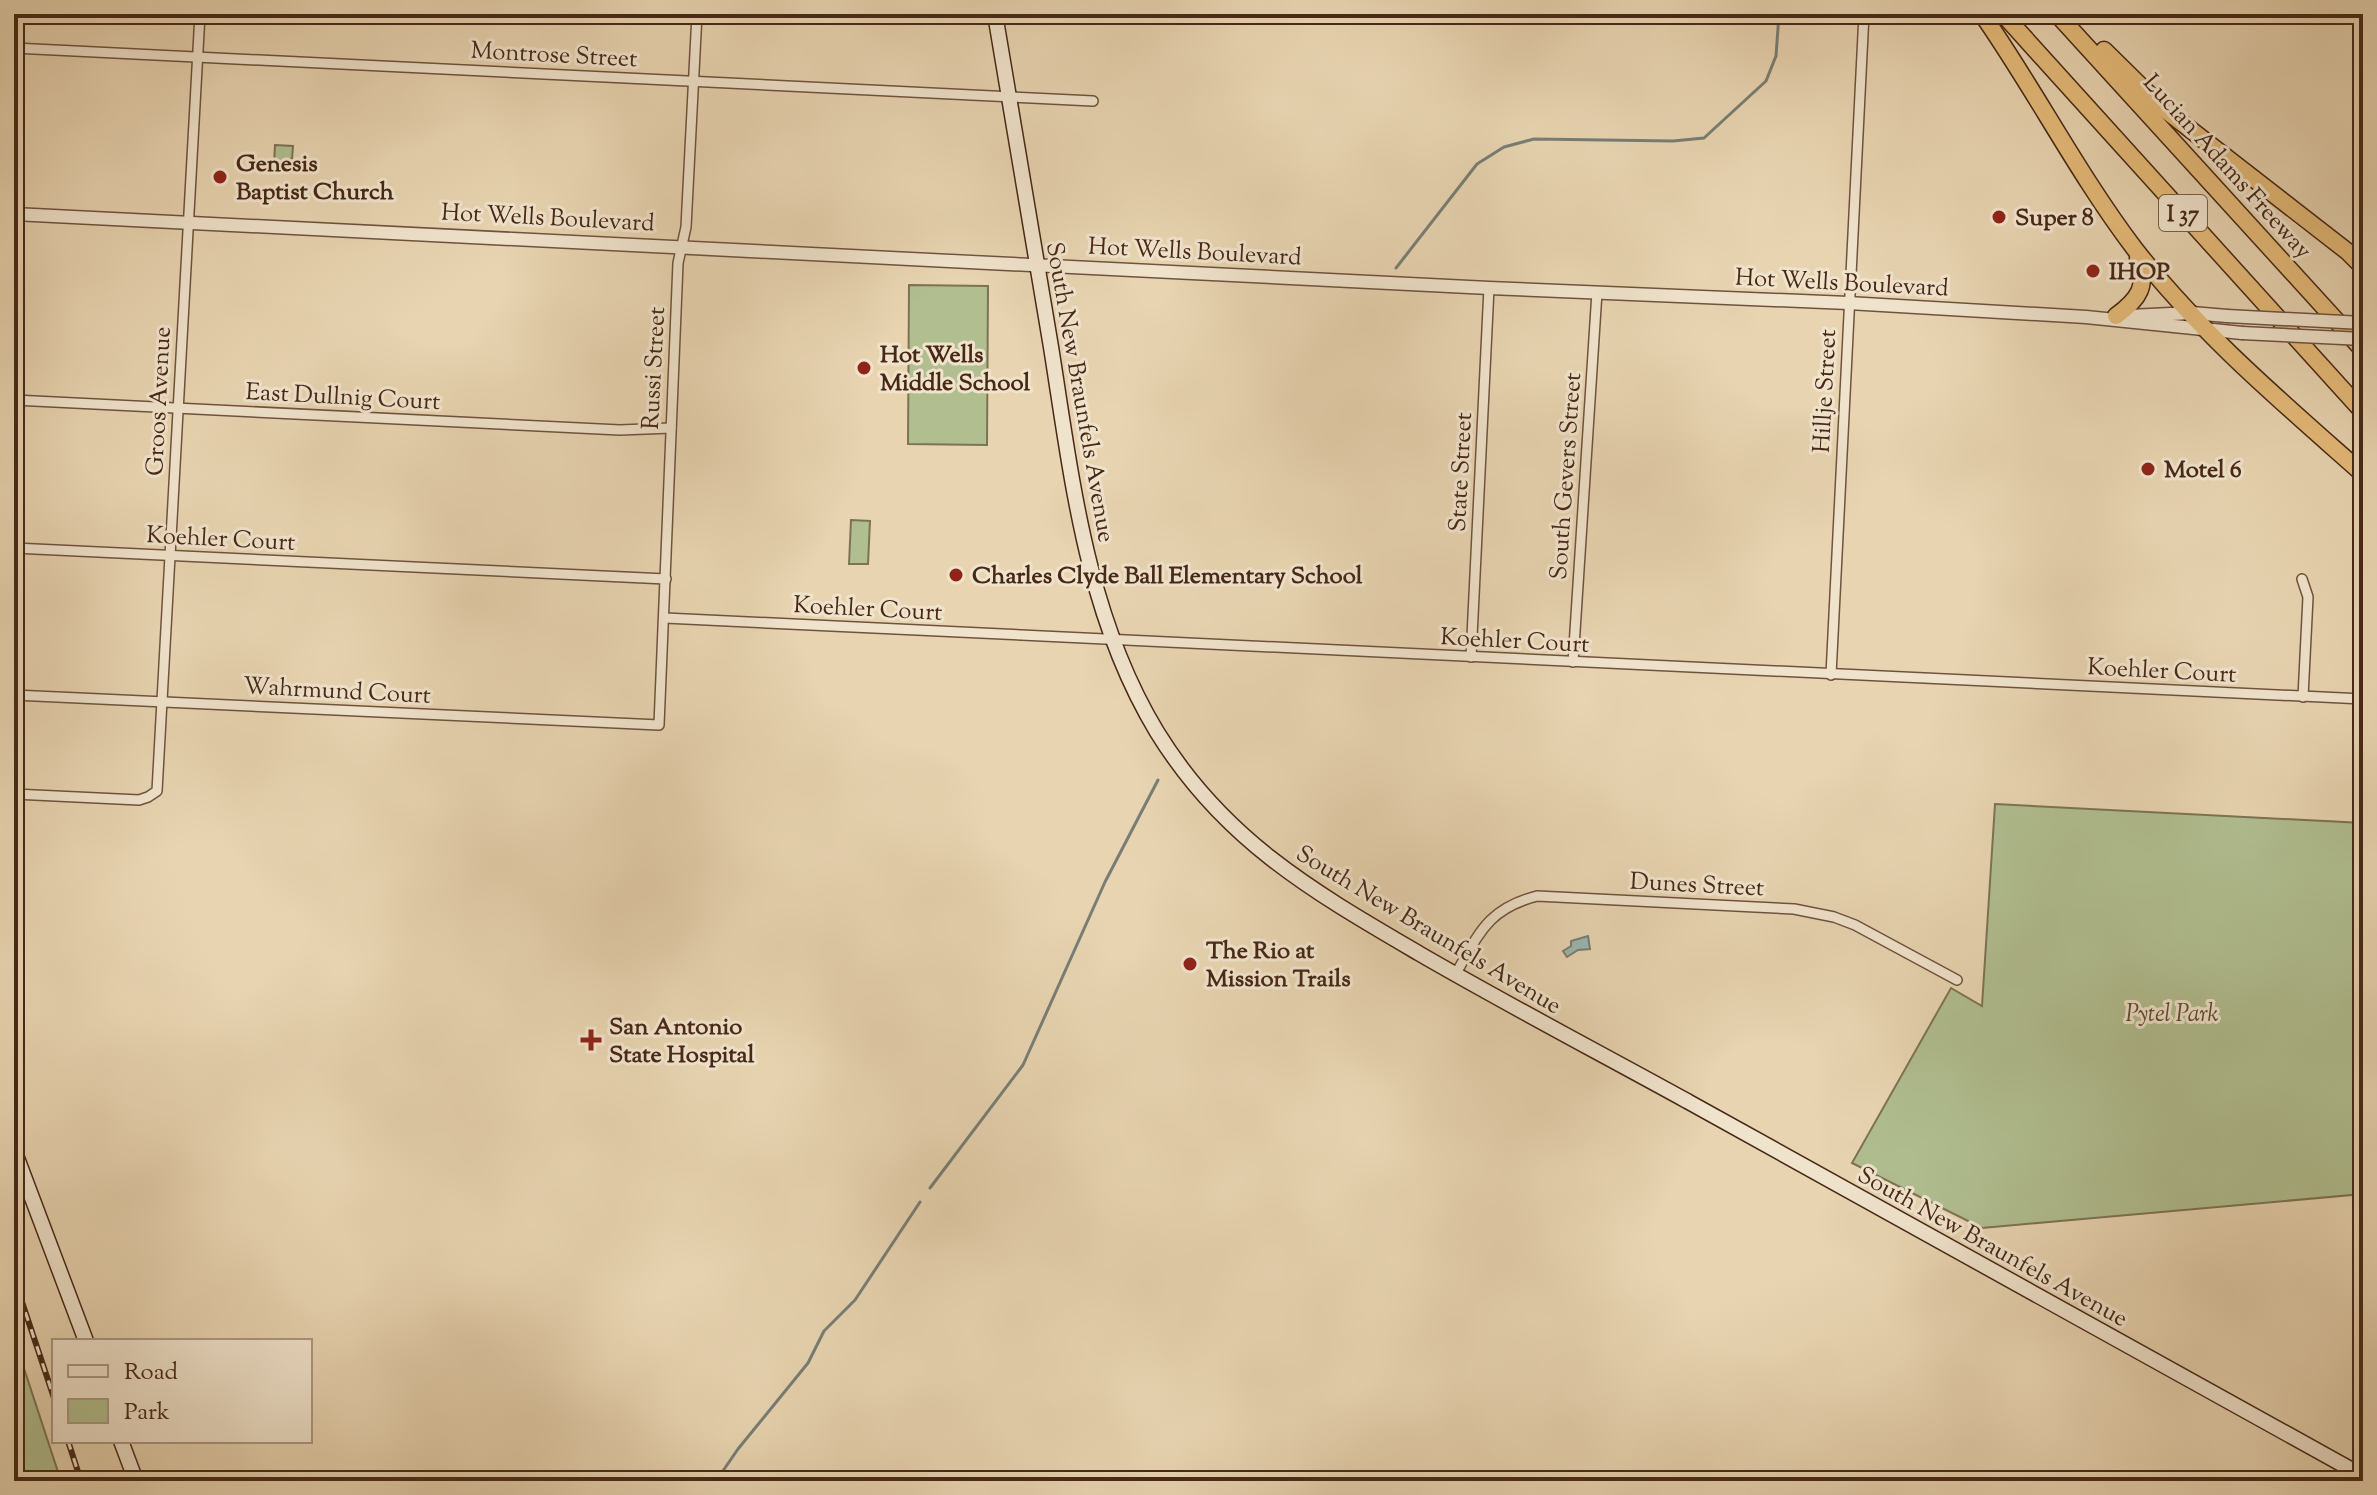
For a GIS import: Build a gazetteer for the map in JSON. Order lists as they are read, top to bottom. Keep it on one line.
{"streets":{"highway":["Lucian Adams Freeway","I 37"],"main road":["South New Braunfels Avenue"],"street":["Montrose Street","Hot Wells Boulevard","Russi Street","Hillje Street","East Dullnig Court","Groos Avenue","State Street","South Gevers Street","Koehler Court","Wahrmund Court","Dunes Street"]},"crossings":[["Montrose Street","Russi Street"],["Montrose Street","South New Braunfels Avenue"],["Montrose Street","Groos Avenue"],["Hot Wells Boulevard","Russi Street"],["Hot Wells Boulevard","Hillje Street"],["Hot Wells Boulevard","South New Braunfels Avenue"],["Hot Wells Boulevard","Groos Avenue"],["Hot Wells Boulevard","State Street"],["Hot Wells Boulevard","South Gevers Street"],["Russi Street","East Dullnig Court"],["Russi Street","Koehler Court"],["Russi Street","Wahrmund Court"],["Hillje Street","Koehler Court"],["South New Braunfels Avenue","Koehler Court"],["South New Braunfels Avenue","Dunes Street"],["East Dullnig Court","Groos Avenue"],["Groos Avenue","Koehler Court"],["Groos Avenue","Wahrmund Court"],["State Street","Koehler Court"],["South Gevers Street","Koehler Court"]],"parks":["Pytel Park"],"places":{"other":["Genesis Baptist Church","Super 8","IHOP","Hot Wells Middle School","Motel 6","Charles Clyde Ball Elementary School","The Rio at Mission Trails"],"health":["San Antonio State Hospital"]},"legend":["Road","Park"]}
